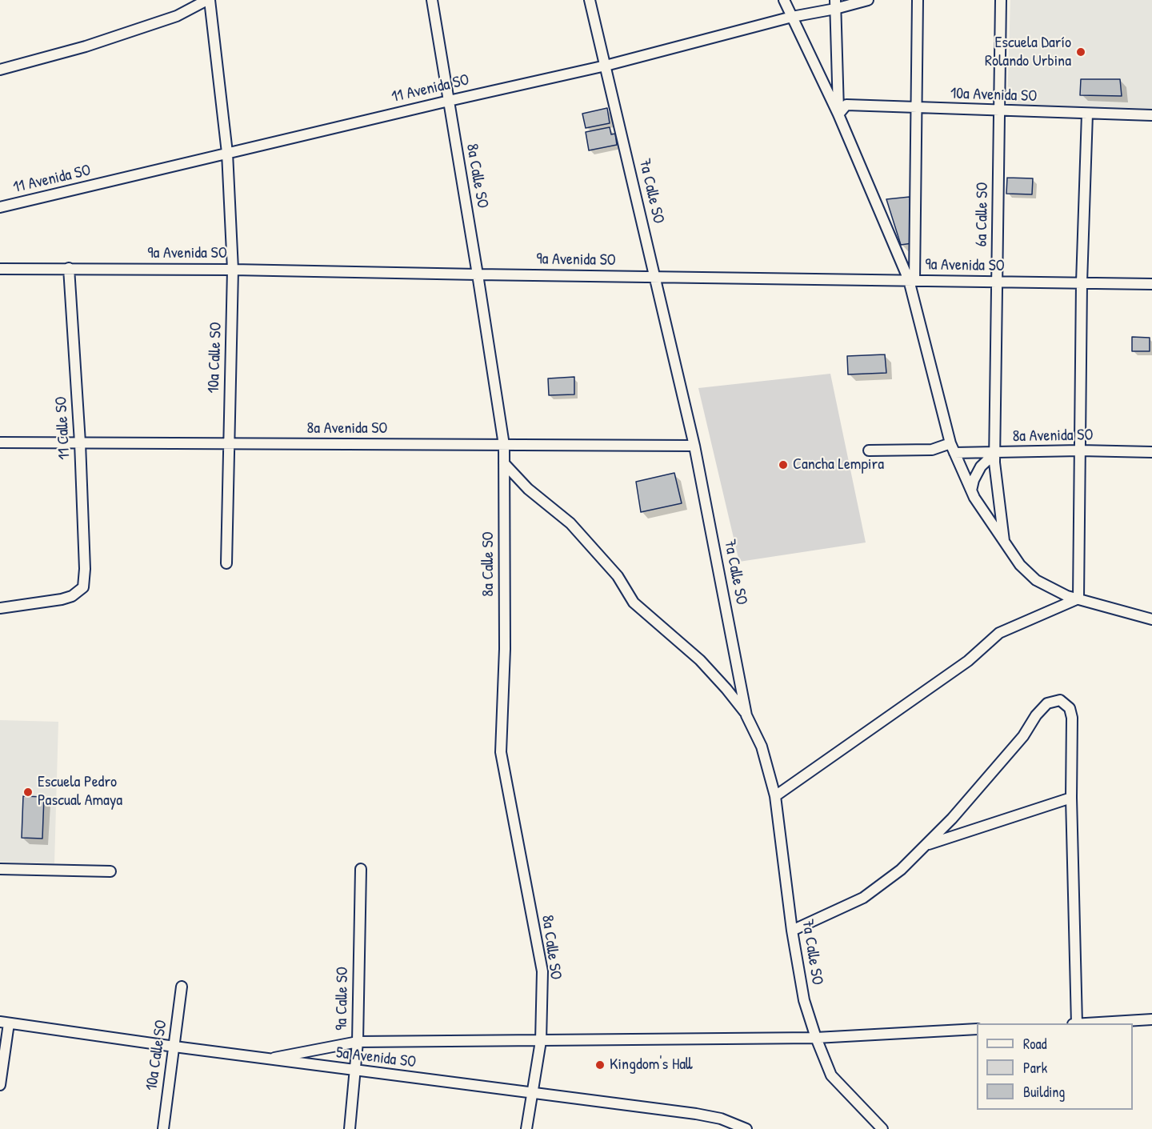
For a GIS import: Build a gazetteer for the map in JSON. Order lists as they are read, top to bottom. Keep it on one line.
{"streets":{"street":["11 Avenida SO","10a Avenida SO","8a Calle SO","7a Calle SO","6a Calle SO","9a Avenida SO","10a Calle SO","11 Calle SO","8a Avenida SO","9a Calle SO","5a Avenida SO"]},"crossings":[["11 Avenida SO","8a Calle SO"],["11 Avenida SO","7a Calle SO"],["11 Avenida SO","10a Calle SO"],["10a Avenida SO","6a Calle SO"],["8a Calle SO","9a Avenida SO"],["8a Calle SO","8a Avenida SO"],["8a Calle SO","5a Avenida SO"],["7a Calle SO","9a Avenida SO"],["7a Calle SO","8a Avenida SO"],["6a Calle SO","9a Avenida SO"],["6a Calle SO","8a Avenida SO"],["9a Avenida SO","10a Calle SO"],["9a Avenida SO","11 Calle SO"],["10a Calle SO","8a Avenida SO"],["10a Calle SO","5a Avenida SO"],["11 Calle SO","8a Avenida SO"],["9a Calle SO","5a Avenida SO"]],"places":["Escuela Darío Rolando Urbina","Cancha Lempira","Escuela Pedro Pascual Amaya","Kingdom's Hall"],"legend":["Road","Park","Building"]}
